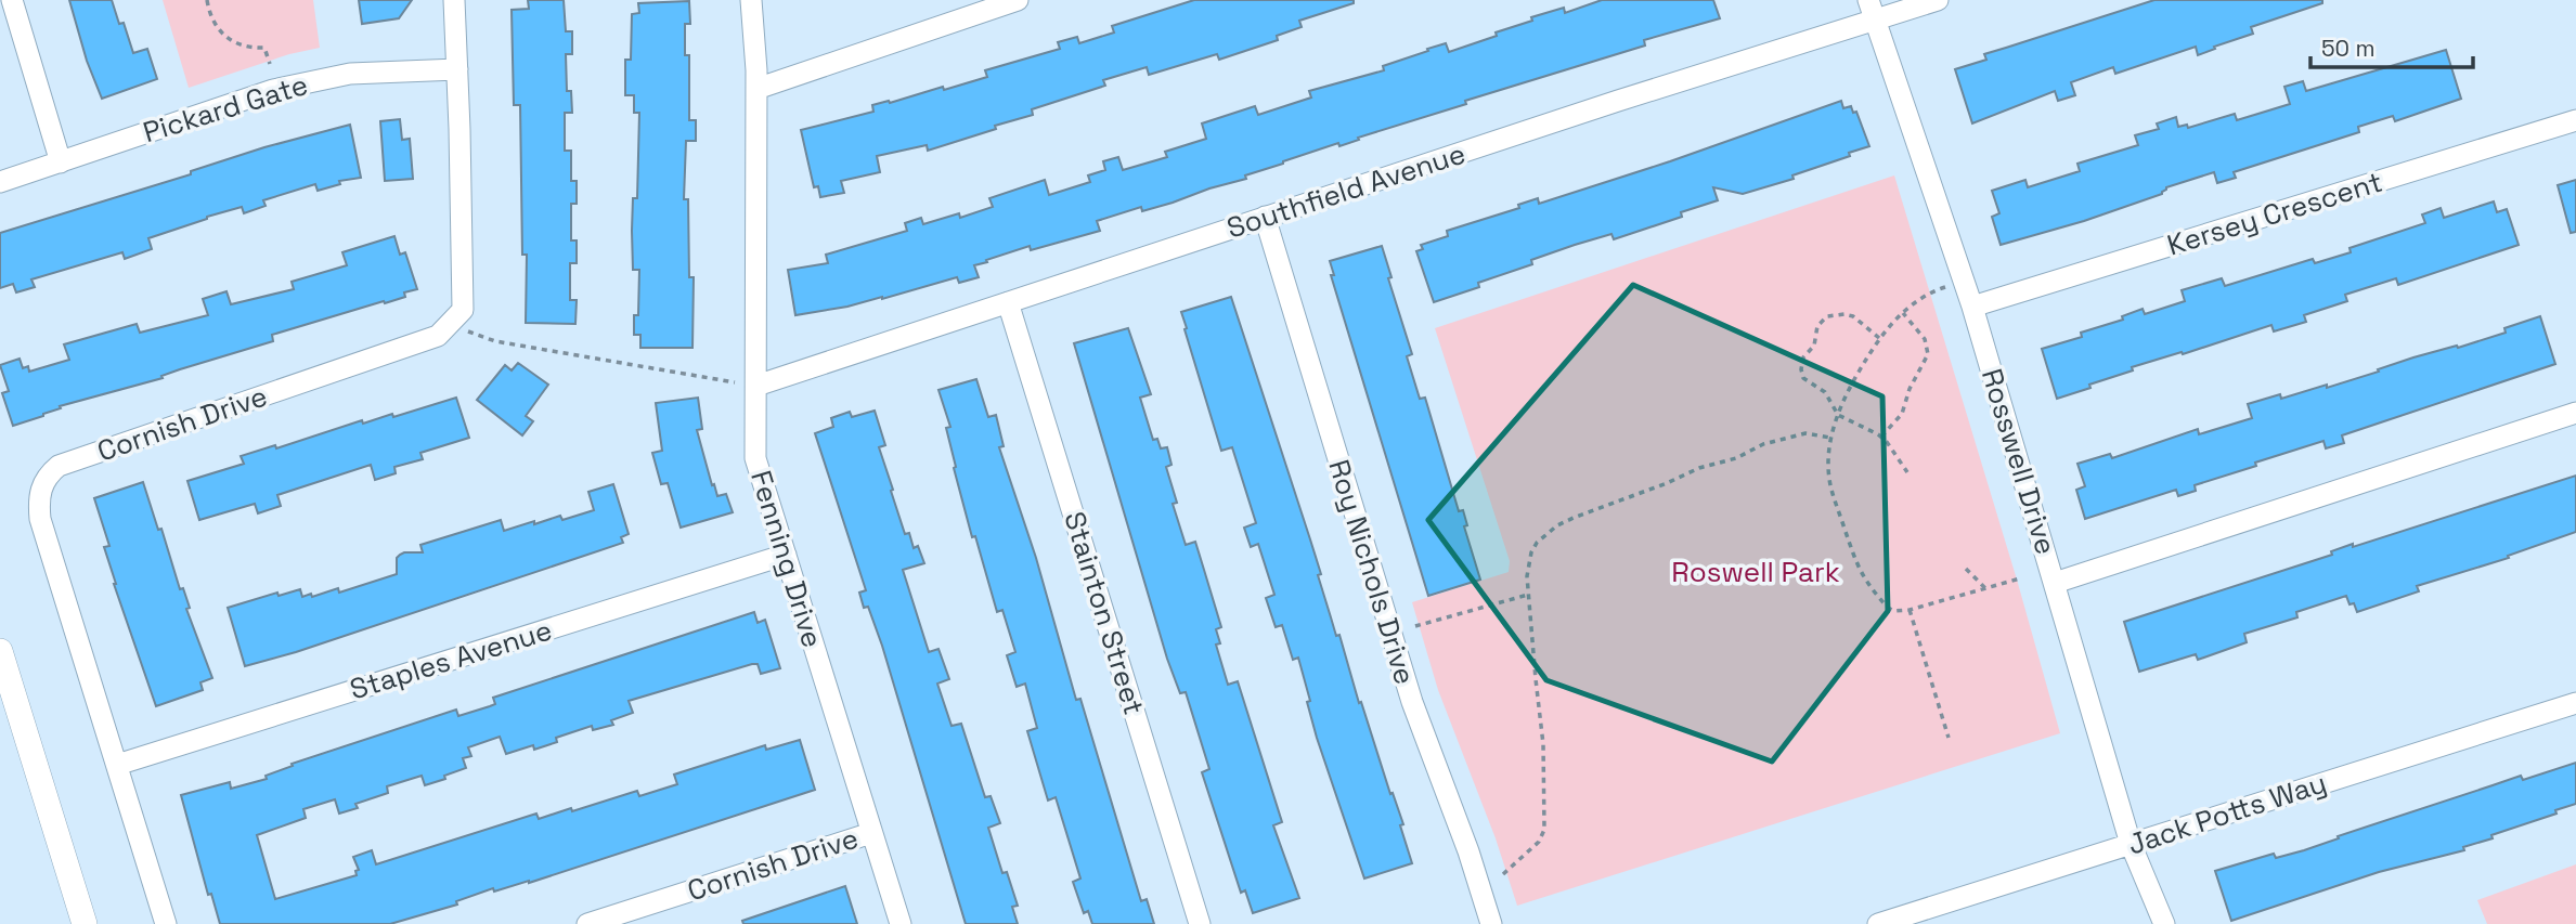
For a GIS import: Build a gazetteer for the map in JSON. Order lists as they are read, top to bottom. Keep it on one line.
{"streets":{"street":["Pickard Gate","Southfield Avenue","Kersey Crescent","Cornish Drive","Rosswell Drive","Fenning Drive","Roy Nichols Drive","Stainton Street","Staples Avenue","Jack Potts Way"]},"crossings":[["Southfield Avenue","Rosswell Drive"],["Southfield Avenue","Fenning Drive"],["Southfield Avenue","Roy Nichols Drive"],["Southfield Avenue","Stainton Street"],["Kersey Crescent","Rosswell Drive"],["Cornish Drive","Fenning Drive"],["Cornish Drive","Staples Avenue"],["Rosswell Drive","Jack Potts Way"],["Fenning Drive","Staples Avenue"]],"parks":["Roswell Park"],"scale_bar":"50 m"}
